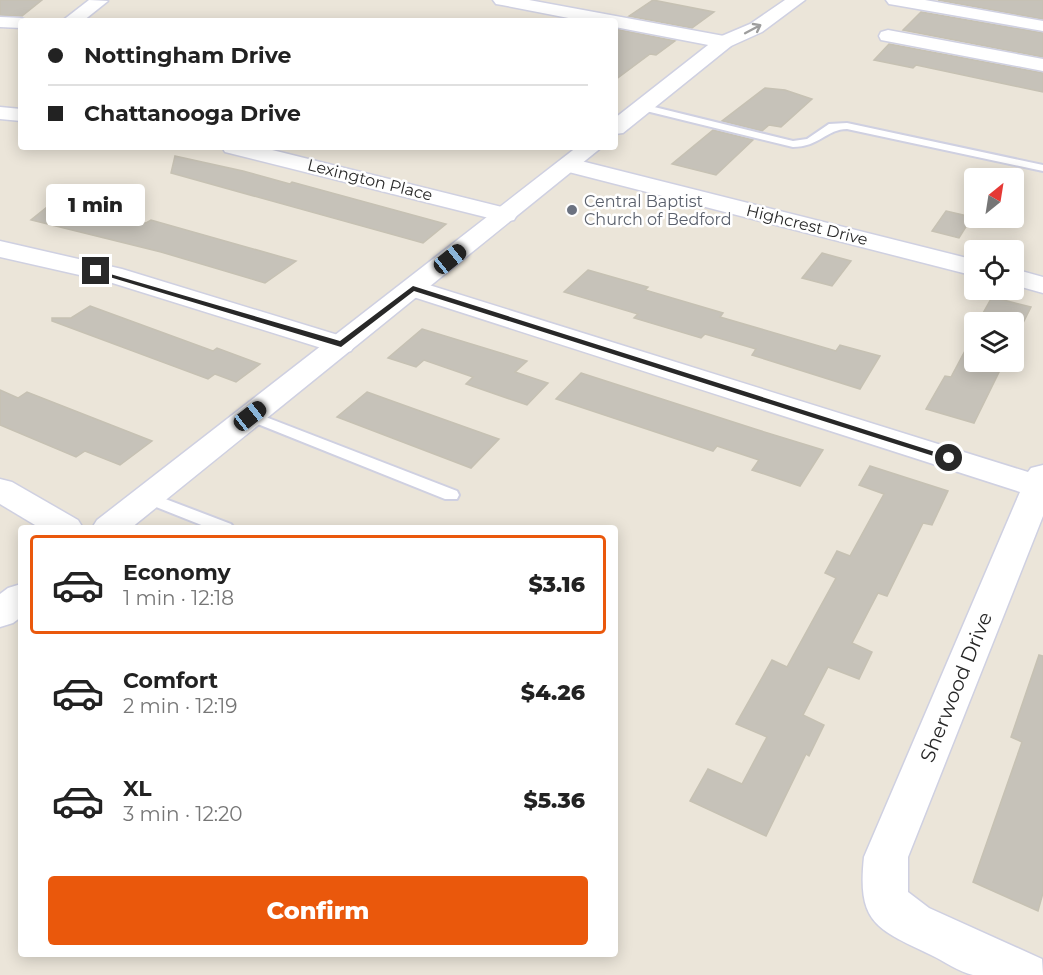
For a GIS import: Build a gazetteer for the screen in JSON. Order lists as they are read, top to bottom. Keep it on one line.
{"streets":{"street":["Lexington Place","Highcrest Drive","Sherwood Drive"]},"places":["Central Baptist Church of Bedford"],"north":"top right","page":{"banner":["Nottingham Drive","Chattanooga Drive"],"bubble":"1 min","list":[{"name":"Economy","note":"1 min · 12:18","value":"$3.16"},{"name":"Comfort","note":"2 min · 12:19","value":"$4.26"},{"name":"XL","note":"3 min · 12:20","value":"$5.36"}],"buttons":"Confirm"}}
